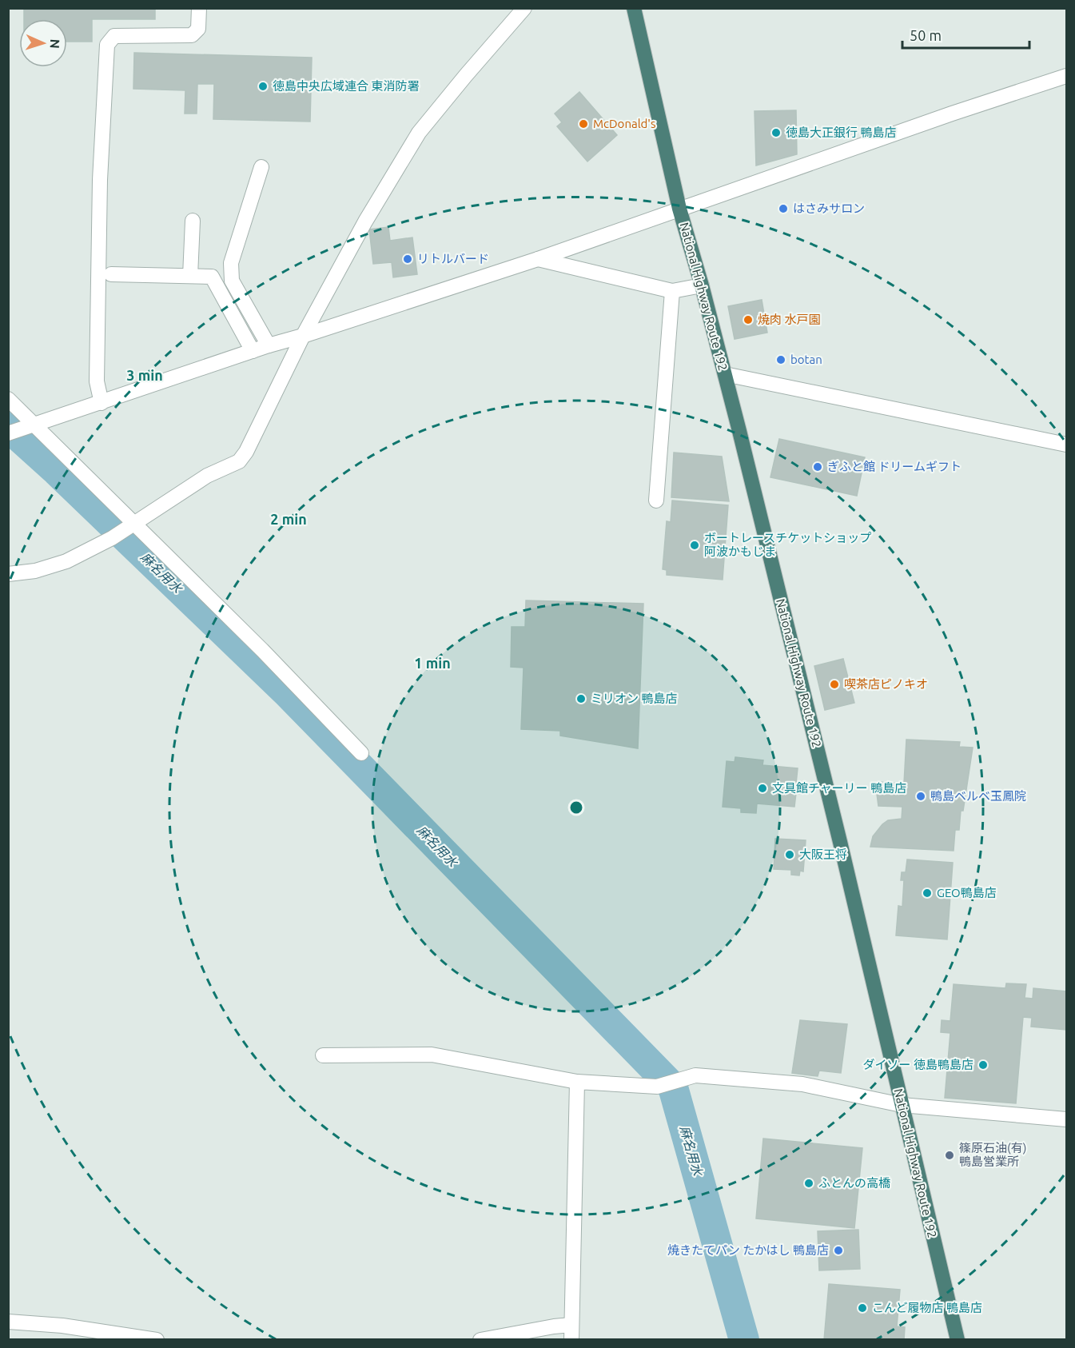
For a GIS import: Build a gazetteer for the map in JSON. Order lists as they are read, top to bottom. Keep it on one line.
{"streets":{"highway":["National Highway Route 192"]},"water":["麻名用水"],"places":["徳島中央広域連合 東消防署","McDonald's","徳島大正銀行 鴨島店","はさみサロン","リトルバード","焼肉 水戸園","botan","ぎふと館 ドリームギフト","ボートレースチケットショップ 阿波かもじま","喫茶店ピノキオ","ミリオン 鴨島店","文具館チャーリー 鴨島店","鴨島ベルベ玉鳳院","大阪王将","GEO鴨島店","ダイソー 徳島鴨島店","篠原石油(有) 鴨島営業所","ふとんの高橋","焼きたてパン たかはし 鴨島店","こんど履物店 鴨島店"],"scale_bar":"50 m","north":"right","rings":["3 min","2 min","1 min"]}
